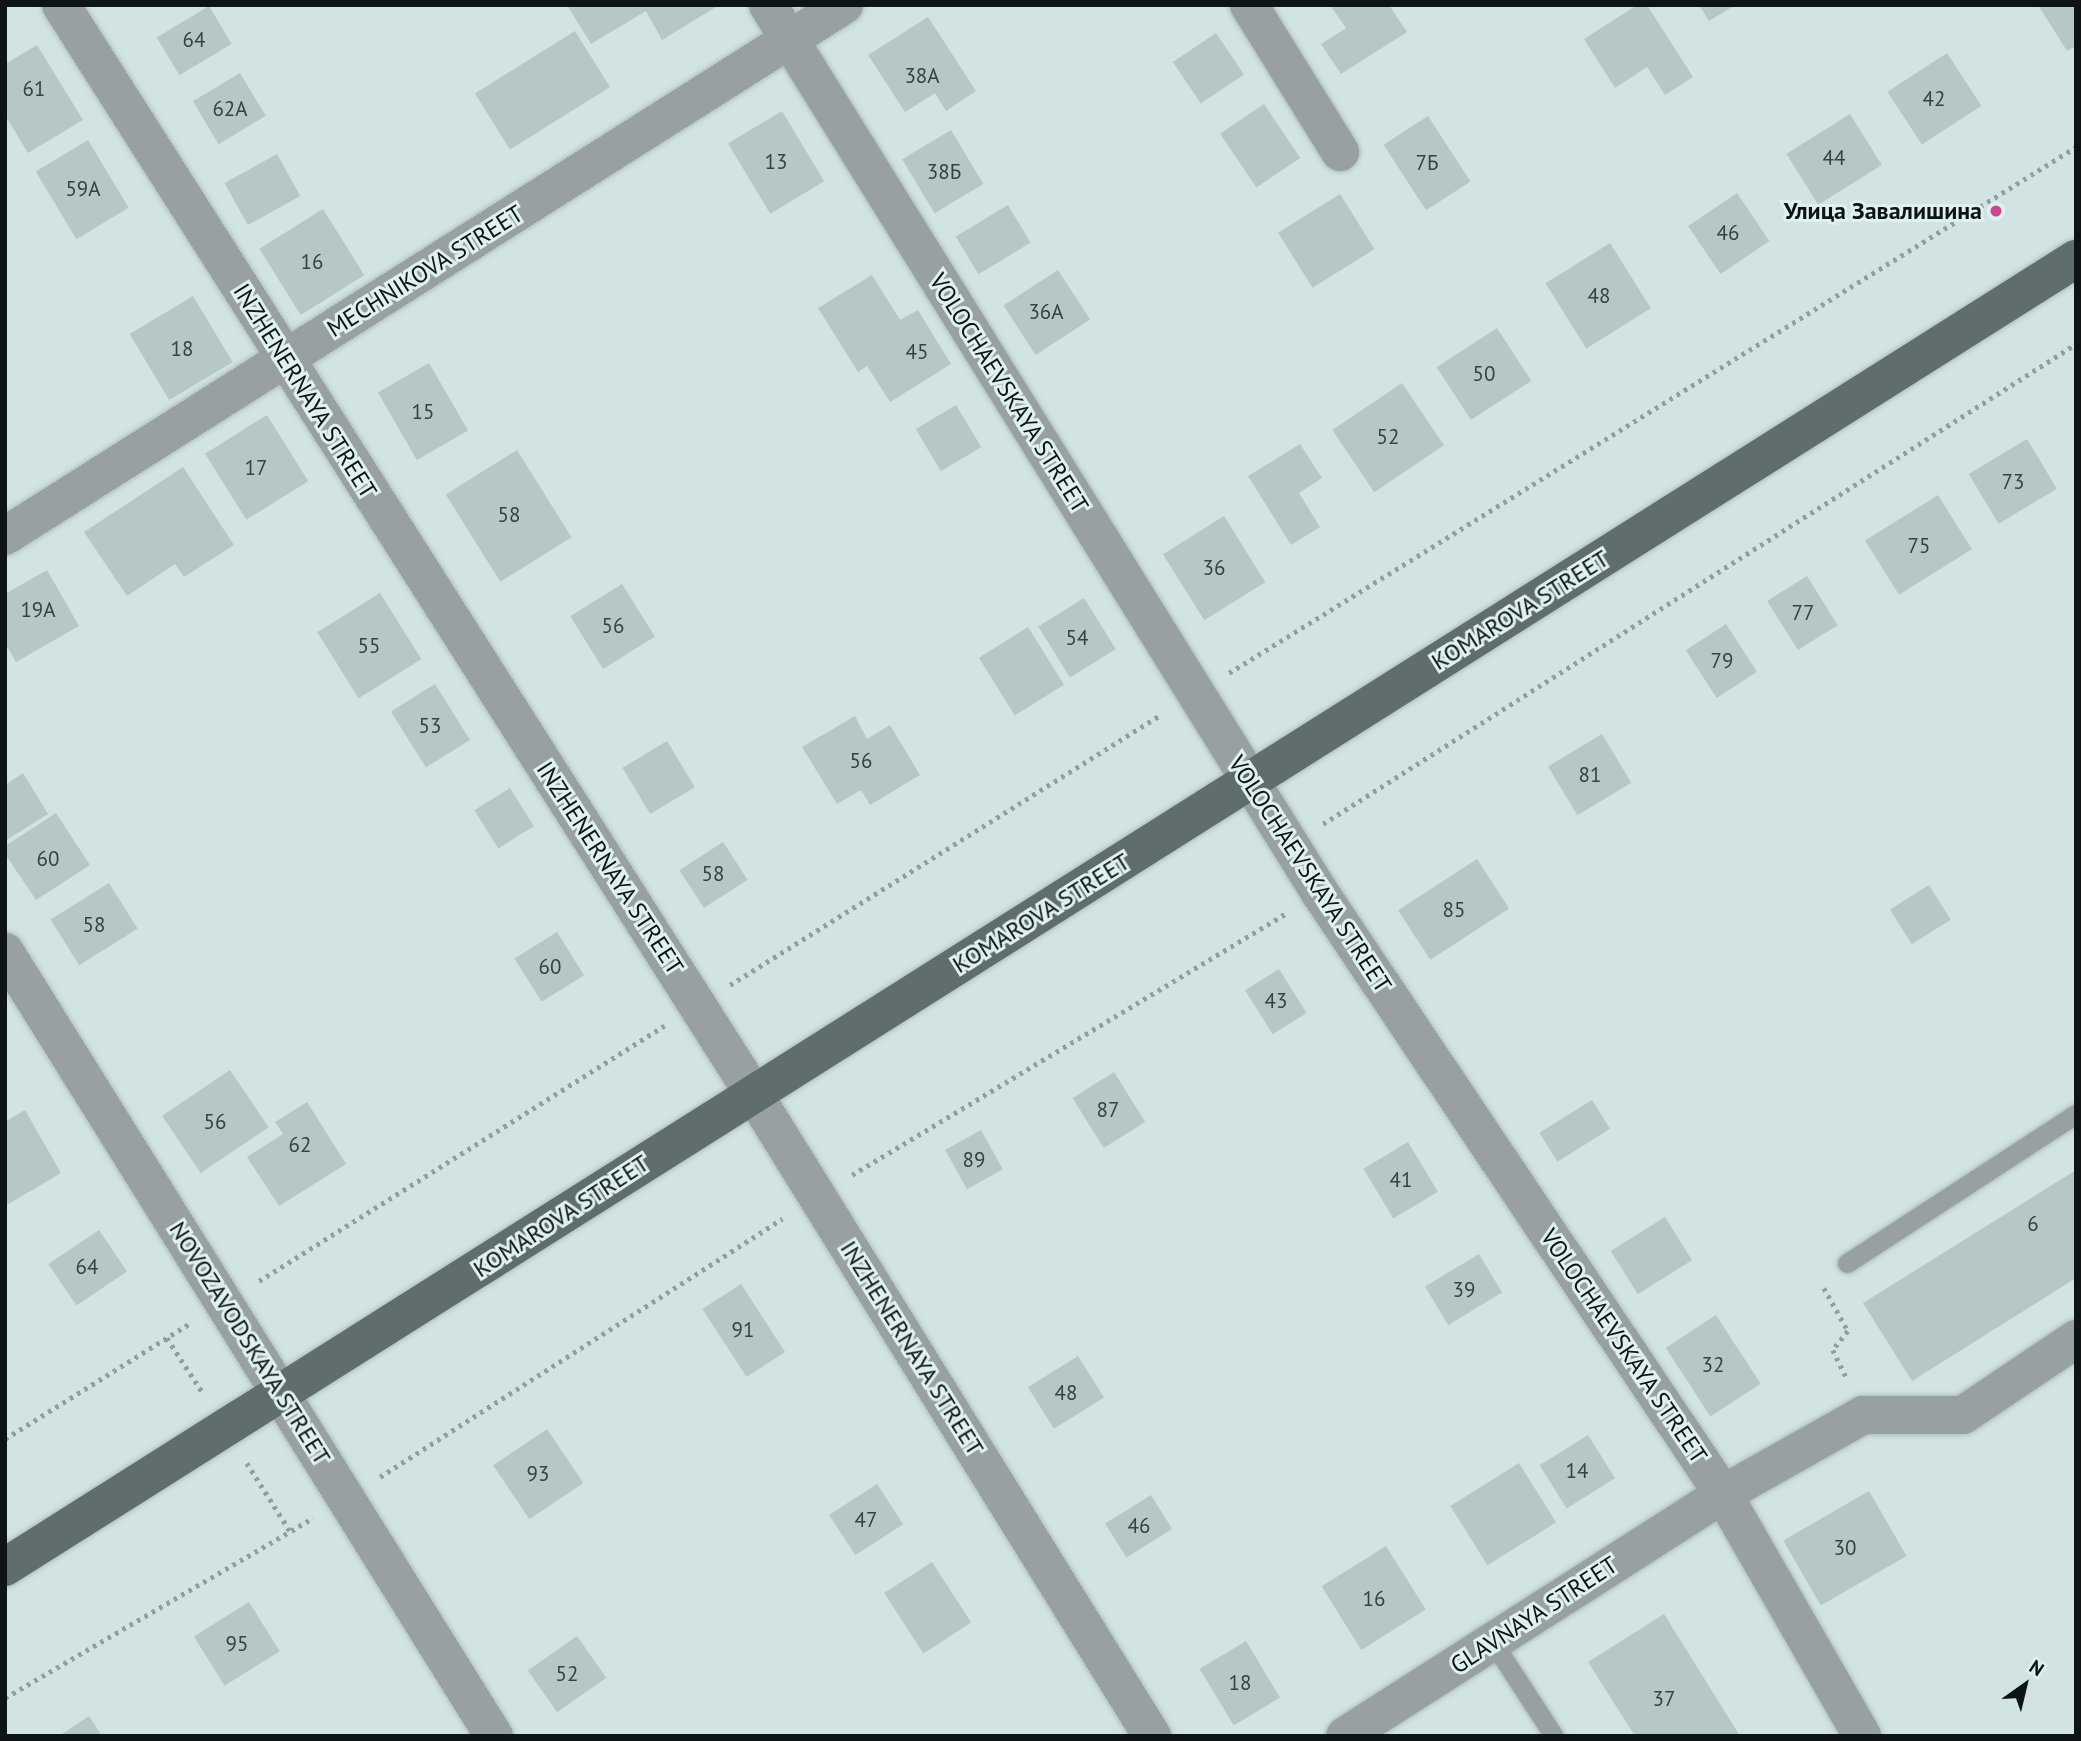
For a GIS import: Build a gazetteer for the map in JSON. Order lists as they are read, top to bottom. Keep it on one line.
{"streets":{"main road":["KOMAROVA STREET"],"street":["MECHNIKOVA STREET","INZHENERNAYA STREET","VOLOCHAEVSKAYA STREET","NOVOZAVODSKAYA STREET","GLAVNAYA STREET"]},"crossings":[["MECHNIKOVA STREET","INZHENERNAYA STREET"],["MECHNIKOVA STREET","VOLOCHAEVSKAYA STREET"],["INZHENERNAYA STREET","KOMAROVA STREET"],["VOLOCHAEVSKAYA STREET","KOMAROVA STREET"],["VOLOCHAEVSKAYA STREET","GLAVNAYA STREET"],["KOMAROVA STREET","NOVOZAVODSKAYA STREET"]],"places":["Улица Завалишина"],"house_numbers":["64","38А","61","42","62А","44","13","7Б","38Б","59А","46","16","48","36А","18","45","50","15","52","17","73","58","75","36","19А","77","56","54","55","79","53","56","81","60","58","85","58","60","43","87","56","62","89","41","6","64","39","91","32","48","14","93","47","46","30","16","95","52","18","37"],"north":"top right"}
